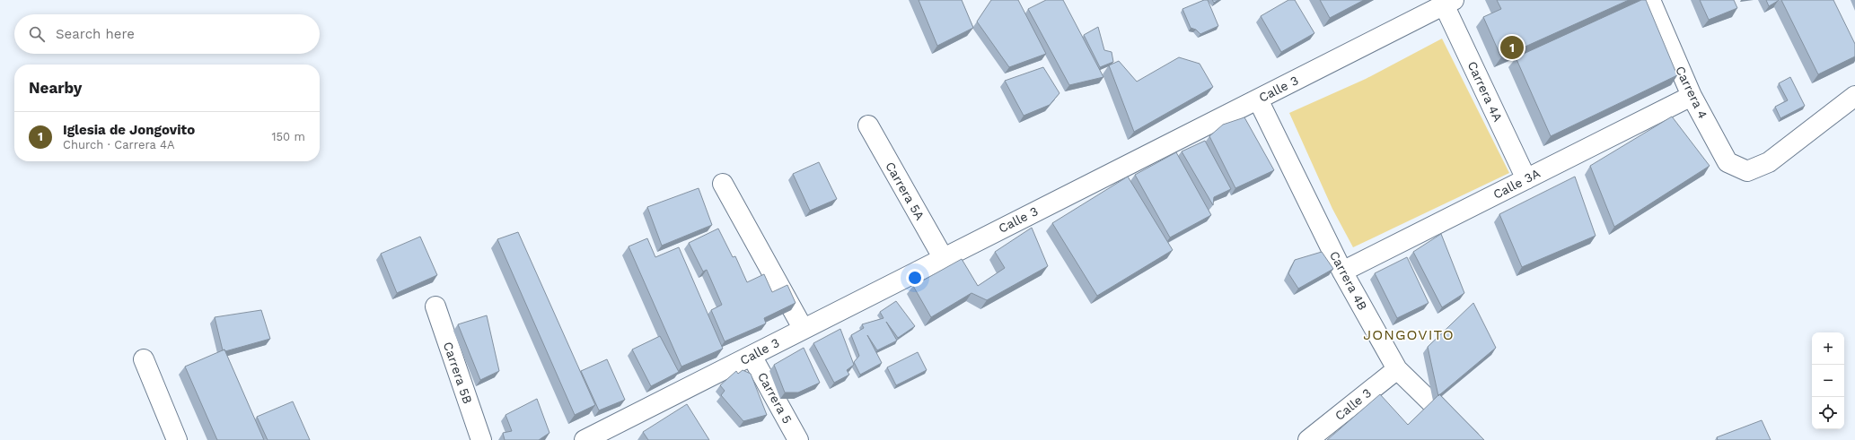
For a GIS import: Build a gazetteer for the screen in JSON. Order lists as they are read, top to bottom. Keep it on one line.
{"streets":{"street":["Calle 3","Carrera 4A","Carrera 4","Calle 3A","Carrera 5A","Carrera 4B","Carrera 5B","Carrera 5"]},"crossings":[["Calle 3","Carrera 4A"],["Calle 3","Carrera 5A"],["Calle 3","Carrera 4B"],["Calle 3","Carrera 5"],["Carrera 4A","Calle 3A"],["Carrera 4","Calle 3A"],["Calle 3A","Carrera 4B"]],"districts":["JONGOVITO"],"page":{"search":"Search here","pins":"1","heading":"Nearby","list":[{"mark":"1","name":"Iglesia de Jongovito","note":"Church · Carrera 4A","value":"150 m"}],"map_buttons":["+","−"]}}
